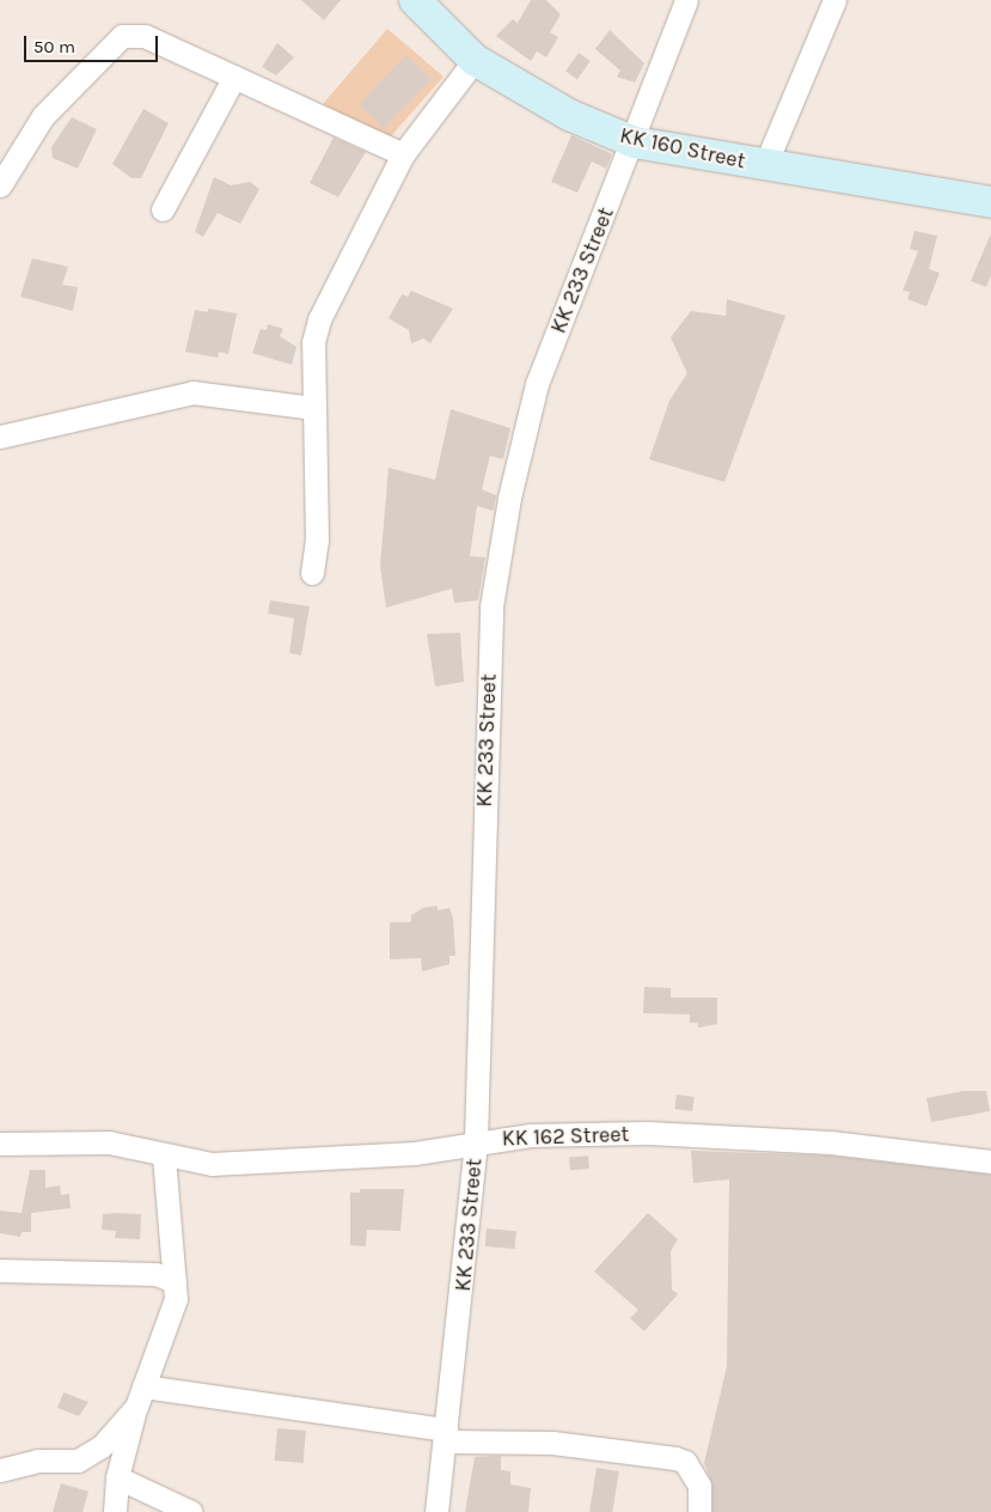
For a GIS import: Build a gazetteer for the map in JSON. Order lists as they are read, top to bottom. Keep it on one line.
{"streets":{"main road":["KK 160 Street"],"street":["KK 233 Street","KK 162 Street"]},"crossings":[["KK 160 Street","KK 233 Street"],["KK 233 Street","KK 162 Street"]],"scale_bar":"50 m"}
